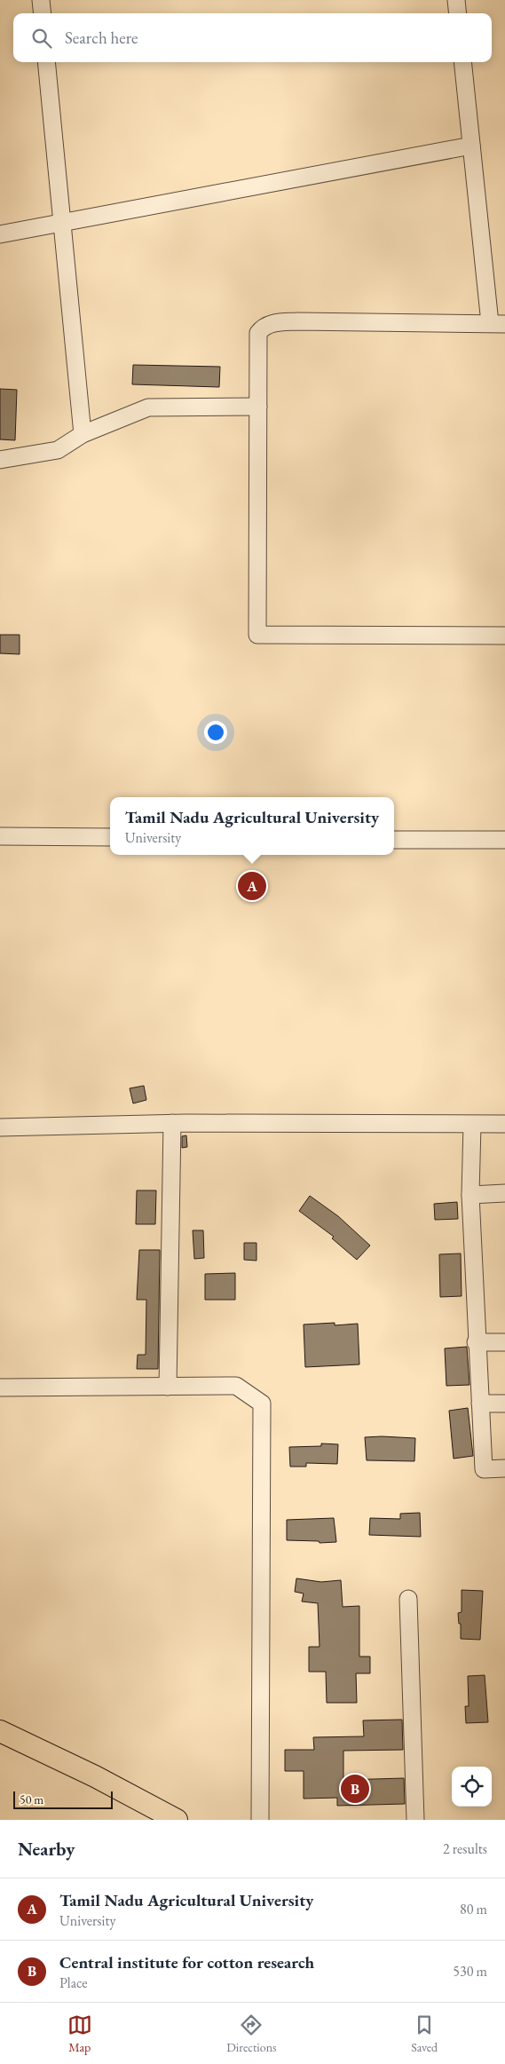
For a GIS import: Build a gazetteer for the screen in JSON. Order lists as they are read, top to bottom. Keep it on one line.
{"scale_bar":"50 m","page":{"search":"Search here","popup":["Tamil Nadu Agricultural University","University"],"pins":["A","B"],"scale":"50 m","heading":["Nearby","2 results"],"list":[{"mark":"A","name":"Tamil Nadu Agricultural University","note":"University","value":"80 m"},{"mark":"B","name":"Central institute for cotton research","note":"Place","value":"530 m"}],"nav":["Map","Directions","Saved"]}}
